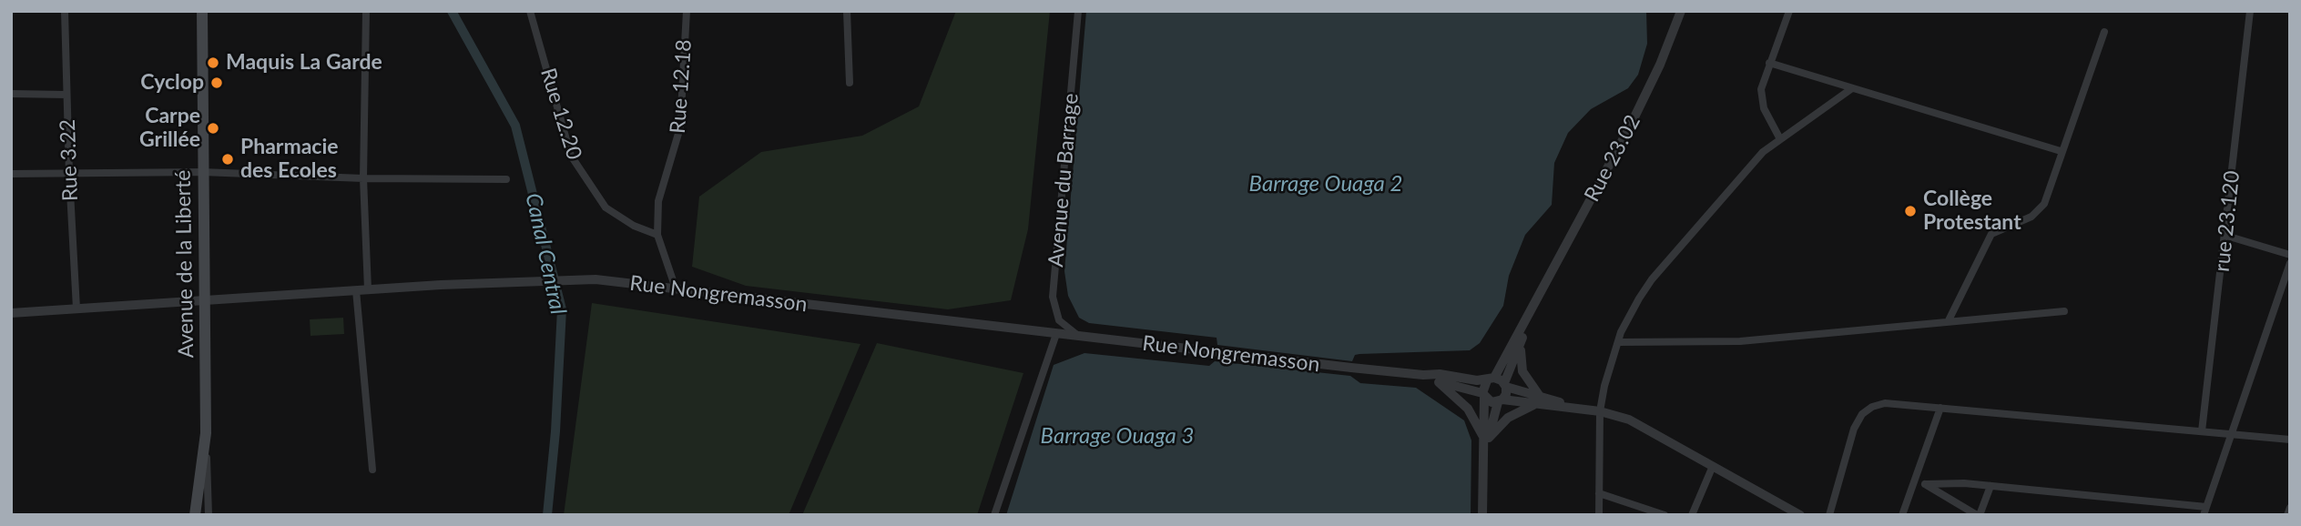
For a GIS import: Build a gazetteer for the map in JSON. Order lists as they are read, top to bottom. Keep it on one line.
{"streets":{"main road":["Avenue de la Liberté"],"street":["Rue 12.18","Rue 12.20","Rue 23.02","Rue 3.22","Avenue du Barrage","rue 23.120","Rue Nongremasson"]},"crossings":[["Rue 12.18","Rue 12.20"],["Rue 23.02","Rue Nongremasson"],["Rue 3.22","Rue Nongremasson"],["Avenue du Barrage","Rue Nongremasson"],["Avenue de la Liberté","Rue Nongremasson"]],"water":["Barrage Ouaga 2","Canal Central","Barrage Ouaga 3"],"places":["Maquis La Garde","Cyclop","Carpe Grillée","Pharmacie des Ecoles","Collège Protestant"]}
